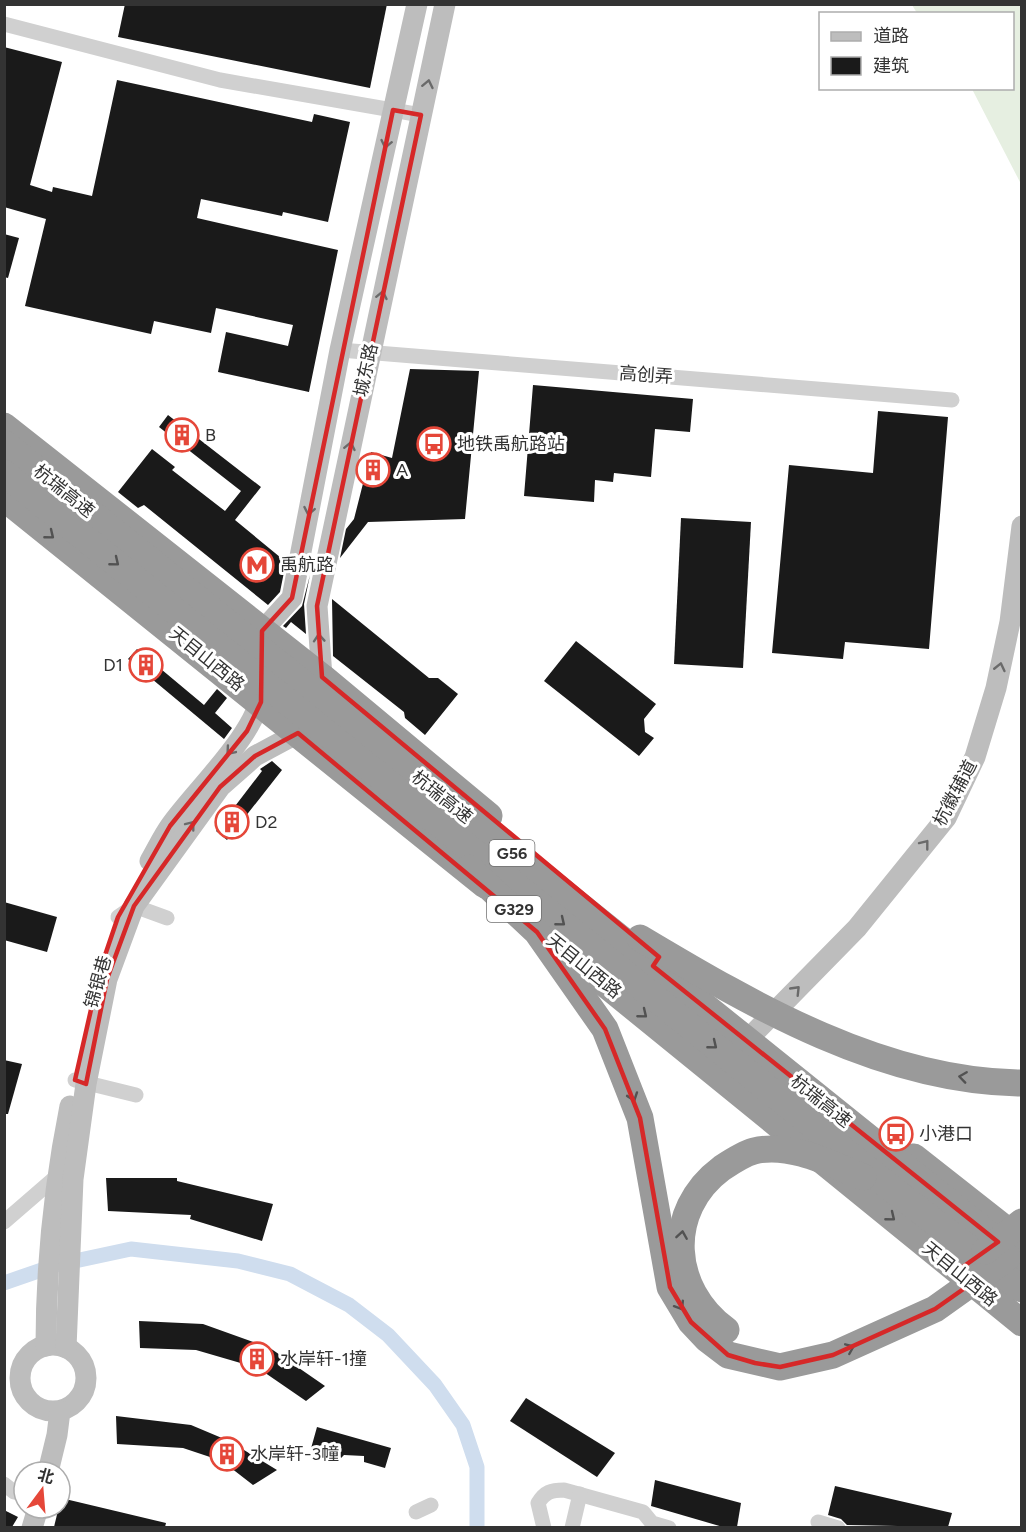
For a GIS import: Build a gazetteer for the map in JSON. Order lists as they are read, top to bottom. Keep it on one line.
{"streets":{"highway":["杭瑞高速","天目山西路","G56","G329"],"street":["城东路","高创弄","杭徽辅道","锦银巷"]},"crossings":[["城东路","高创弄"],["城东路","杭瑞高速"],["城东路","天目山西路"],["城东路","锦银巷"],["杭瑞高速","天目山西路"],["杭瑞高速","锦银巷"],["天目山西路","锦银巷"]],"one_way":["杭徽辅道"],"places":{"building":["B","A","D1","D2","水岸轩-1撞","水岸轩-3幢"],"bus stop":["地铁禹航路站","小港口"],"metro station":["禹航路"]},"legend":["道路","建筑"],"north":"top"}
